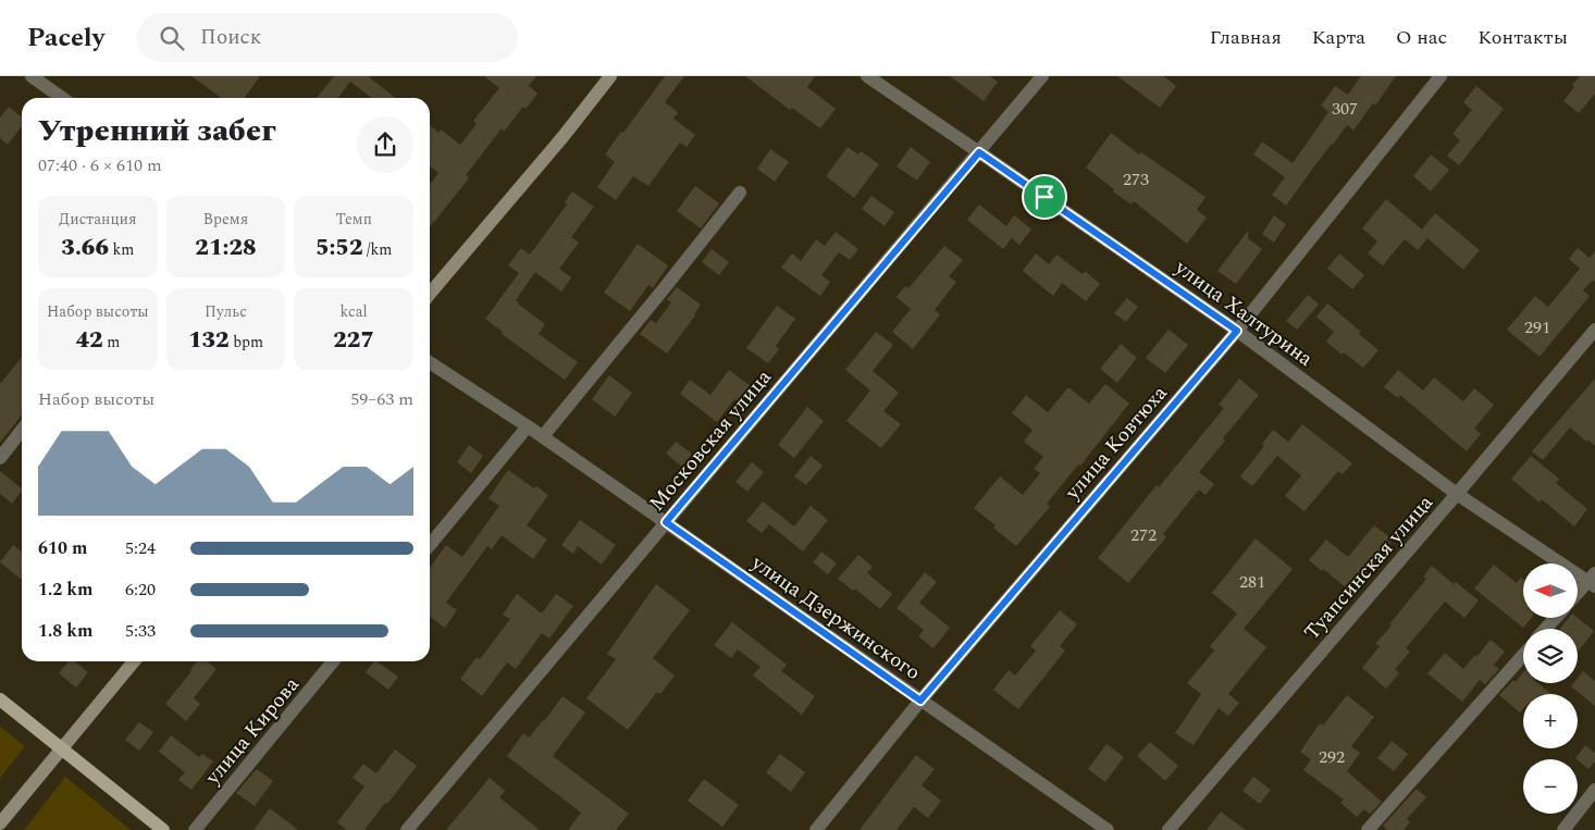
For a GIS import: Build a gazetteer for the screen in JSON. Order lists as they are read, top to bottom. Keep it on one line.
{"streets":{"street":["улица Халтурина","Московская улица","улица Ковтюха","Туапсинская улица","улица Дзержинского","улица Кирова"]},"crossings":[["улица Халтурина","Московская улица"],["улица Халтурина","улица Ковтюха"],["улица Халтурина","Туапсинская улица"],["Московская улица","улица Дзержинского"],["улица Ковтюха","улица Дзержинского"]],"house_numbers":["307","273","291","272","281","292"],"north":"left","page":{"header":"Pacely","search":"Поиск","nav":["Главная","Карта","О нас","Контакты"],"heading":["Утренний забег","07:40 · 6 × 610 m"],"stats":[["Дистанция","3.66 km"],["Время","21:28"],["Темп","5:52 /km"],["Набор высоты","42 m"],["Пульс","132 bpm"],["kcal","227"]],"chart":["Набор высоты","59–63 m"],"list":[{"name":"610 m","note":"5:24"},{"name":"1.2 km","note":"6:20"},{"name":"1.8 km","note":"5:33"}],"map_buttons":["+","−"]}}
